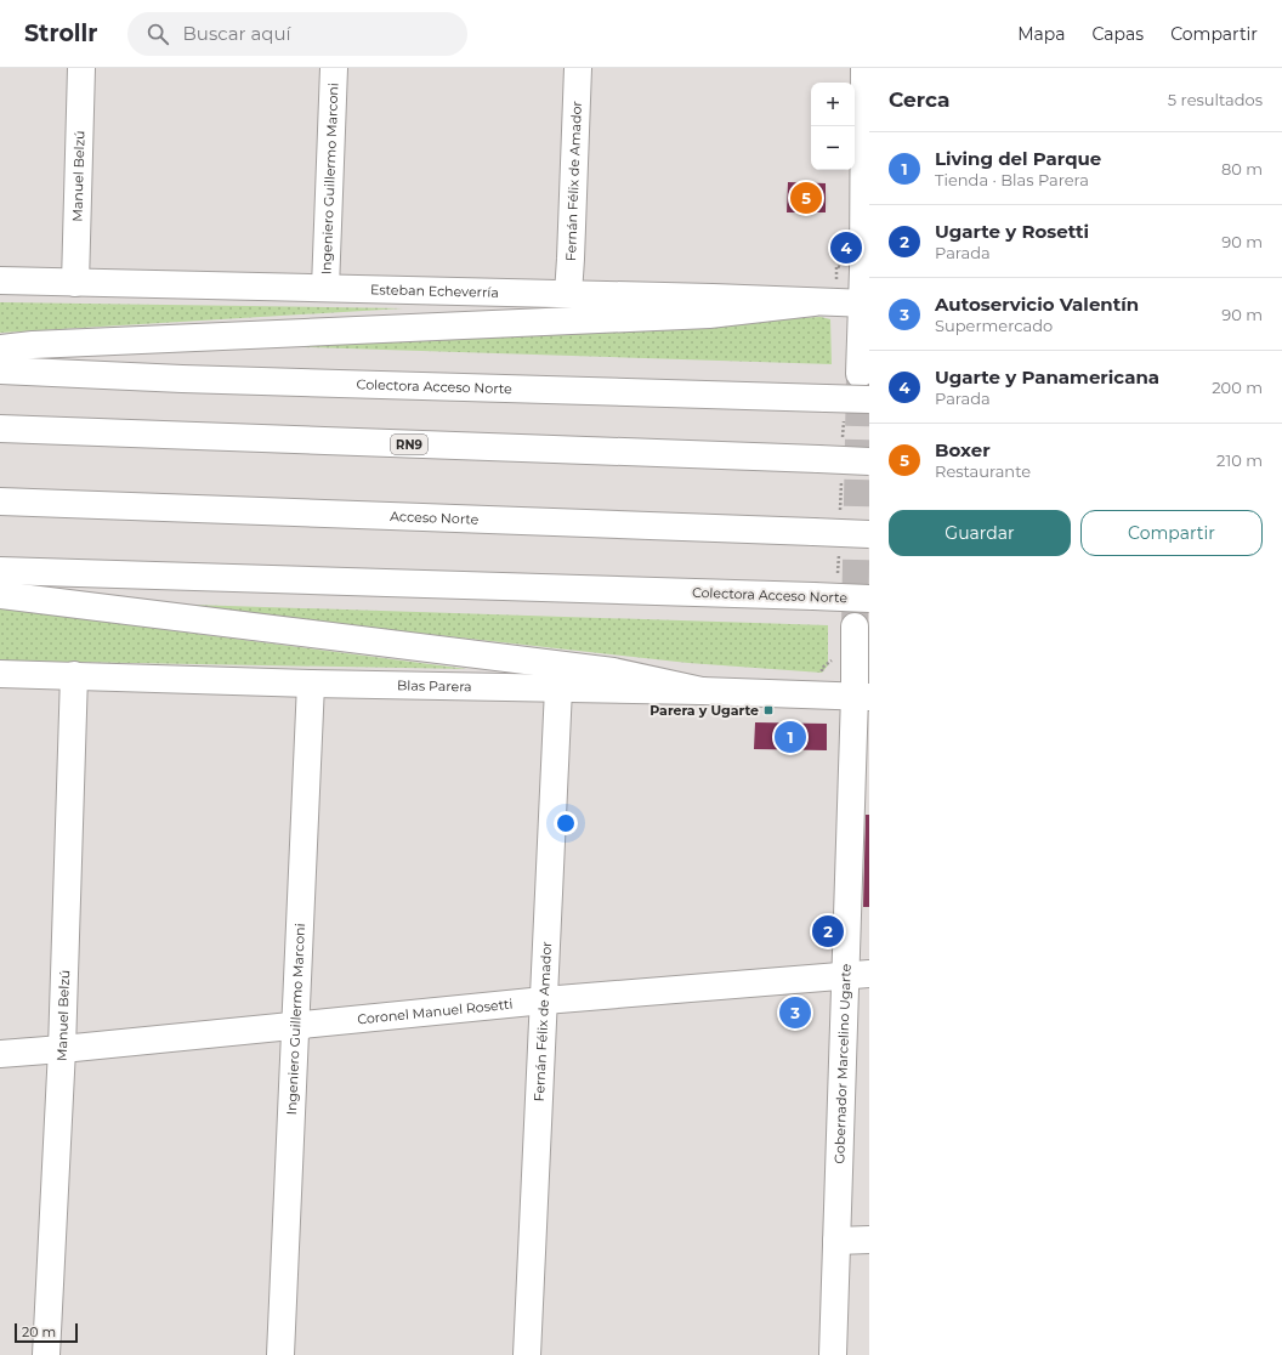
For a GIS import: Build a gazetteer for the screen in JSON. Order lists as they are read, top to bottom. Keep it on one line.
{"streets":{"main road":["Manuel Belzú","Ingeniero Guillermo Marconi","Fernán Félix de Amador","Esteban Echeverría","Colectora Acceso Norte","RN9","Acceso Norte","Blas Parera","Coronel Manuel Rosetti","Gobernador Marcelino Ugarte"]},"crossings":[["Manuel Belzú","Esteban Echeverría"],["Manuel Belzú","Blas Parera"],["Manuel Belzú","Coronel Manuel Rosetti"],["Ingeniero Guillermo Marconi","Esteban Echeverría"],["Ingeniero Guillermo Marconi","Blas Parera"],["Ingeniero Guillermo Marconi","Coronel Manuel Rosetti"],["Fernán Félix de Amador","Esteban Echeverría"],["Fernán Félix de Amador","Blas Parera"],["Fernán Félix de Amador","Coronel Manuel Rosetti"],["Blas Parera","Gobernador Marcelino Ugarte"],["Coronel Manuel Rosetti","Gobernador Marcelino Ugarte"]],"places":{"transit":["Parera y Ugarte"]},"scale_bar":"20 m","page":{"header":"Strollr","search":"Buscar aquí","nav":["Mapa","Capas","Compartir"],"heading":["Cerca","5 resultados"],"map_buttons":["+","−"],"list":[{"mark":"1","name":"Living del Parque","note":"Tienda · Blas Parera","value":"80 m"},{"mark":"2","name":"Ugarte y Rosetti","note":"Parada","value":"90 m"},{"mark":"3","name":"Autoservicio Valentín","note":"Supermercado","value":"90 m"},{"mark":"4","name":"Ugarte y Panamericana","note":"Parada","value":"200 m"},{"mark":"5","name":"Boxer","note":"Restaurante","value":"210 m"}],"pins":["5","4","1","2","3"],"buttons":["Guardar","Compartir"],"scale":"20 m"}}
